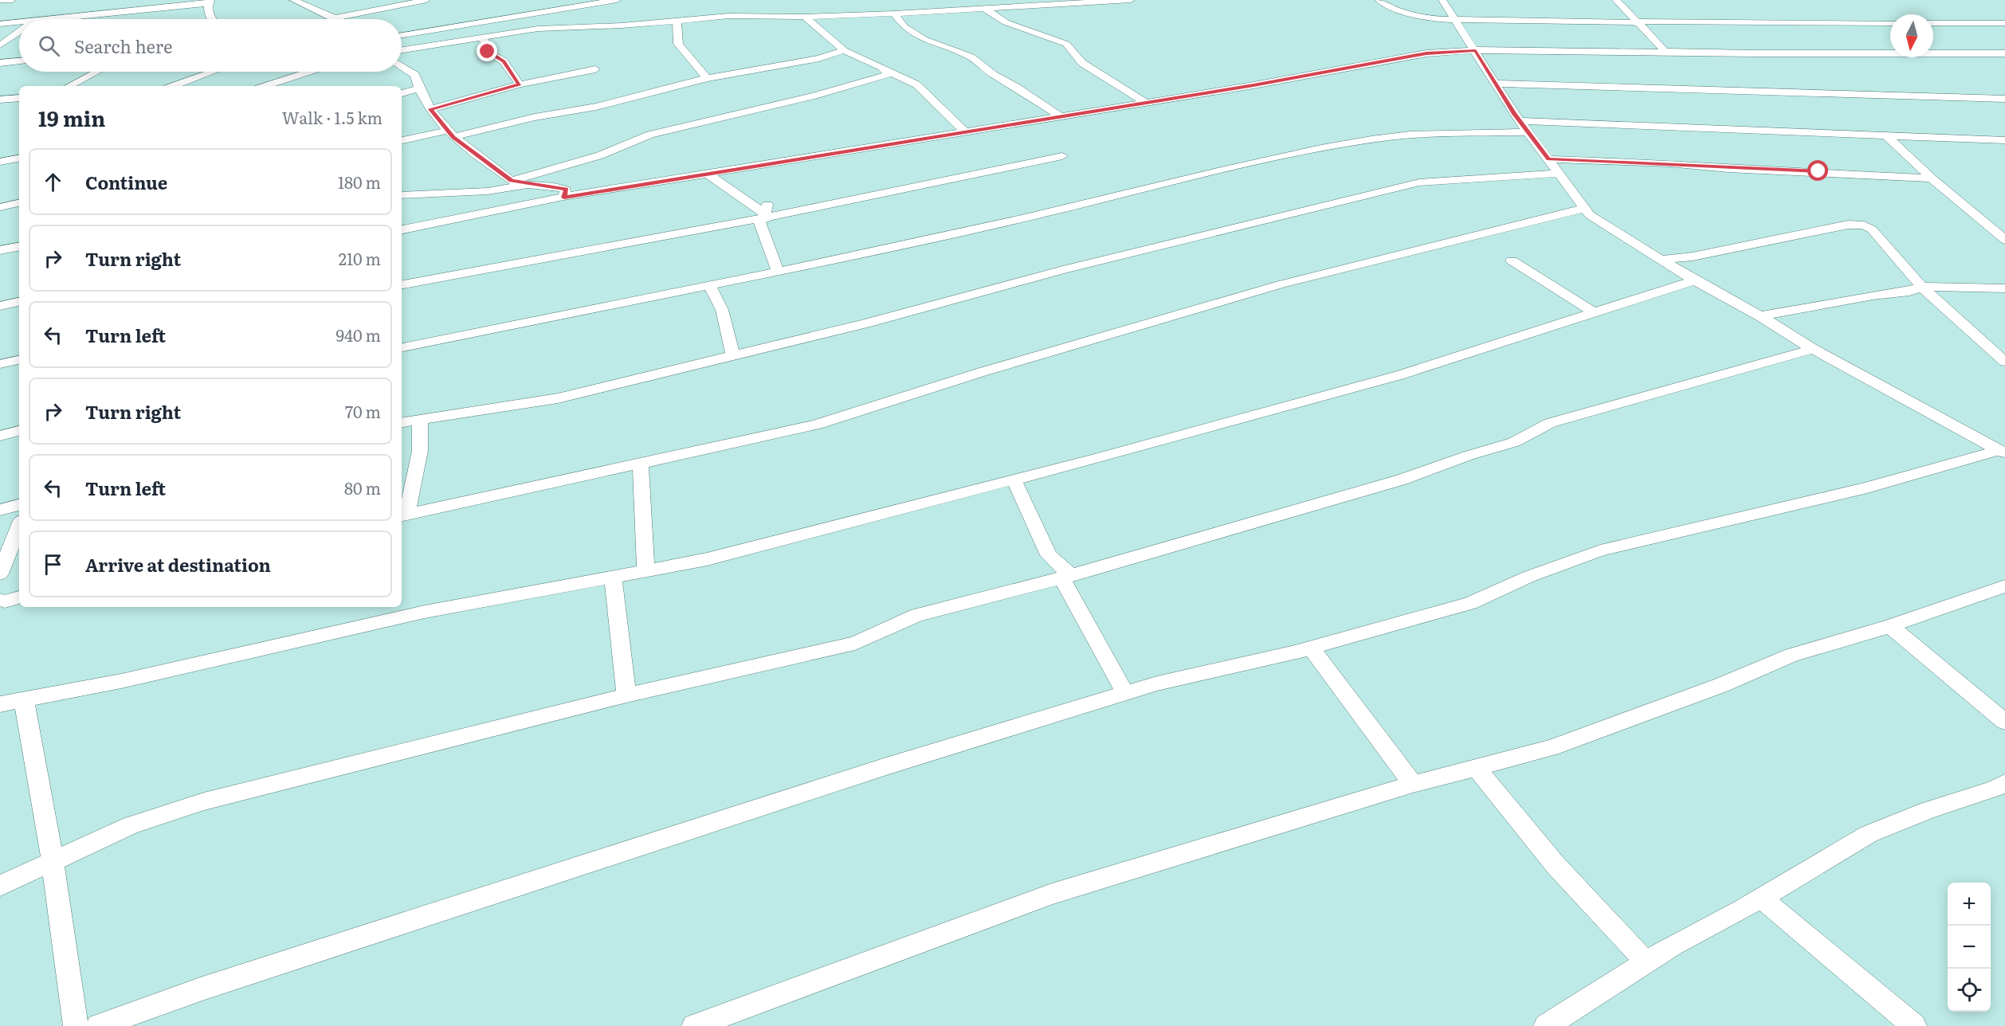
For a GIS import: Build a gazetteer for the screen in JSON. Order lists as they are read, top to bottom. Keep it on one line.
{"north":"bottom","page":{"search":"Search here","heading":["19 min","Walk · 1.5 km"],"list":[["Continue","180 m"],["Turn right","210 m"],["Turn left","940 m"],["Turn right","70 m"],["Turn left","80 m"],"Arrive at destination"],"map_buttons":["+","−"]}}
